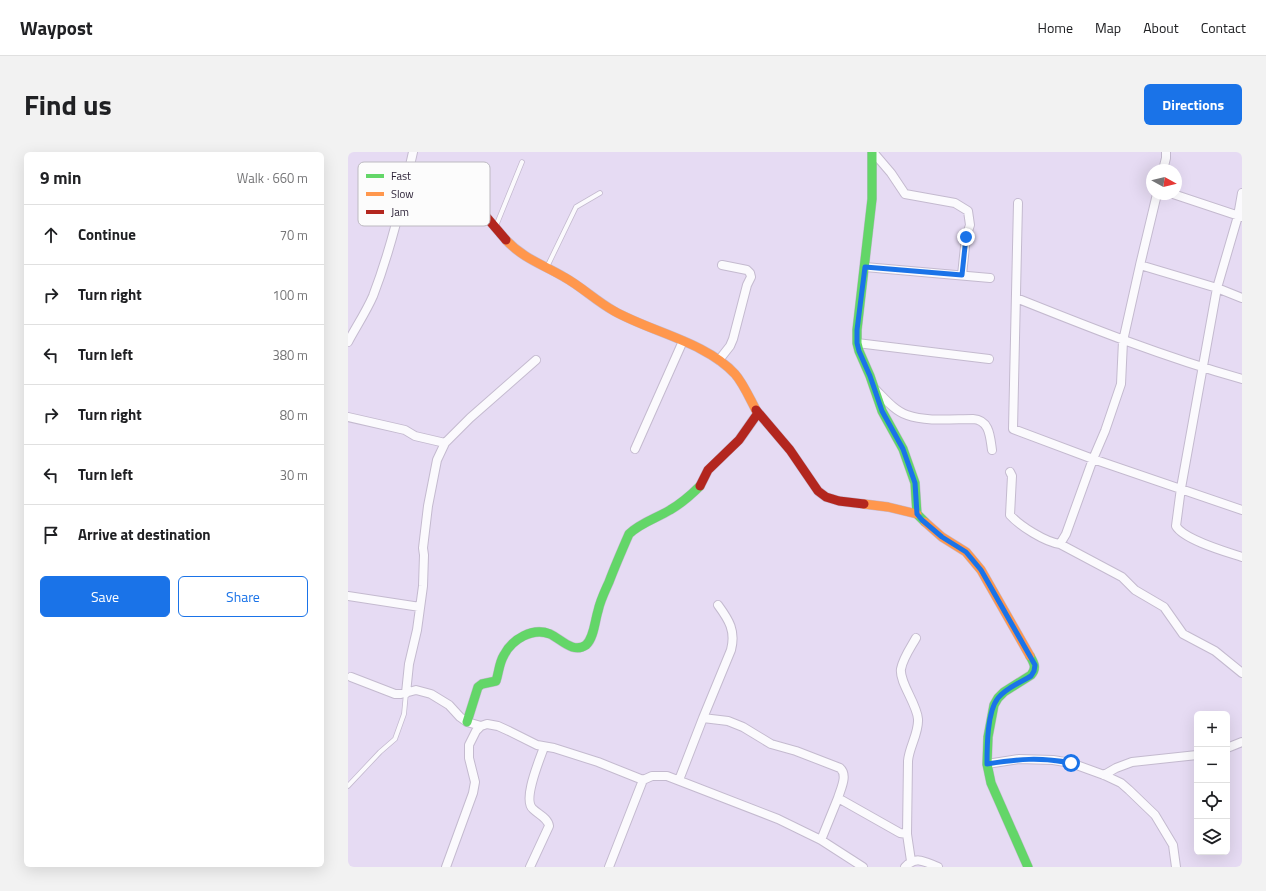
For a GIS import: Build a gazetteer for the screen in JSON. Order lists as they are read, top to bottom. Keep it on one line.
{"legend":["Fast","Slow","Jam"],"north":"right","page":{"header":"Waypost","nav":["Home","Map","About","Contact"],"title":"Find us","buttons":["Directions",["Save","Share"]],"heading":["9 min","Walk · 660 m"],"list":[["Continue","70 m"],["Turn right","100 m"],["Turn left","380 m"],["Turn right","80 m"],["Turn left","30 m"],"Arrive at destination"],"map_buttons":["+","−"]}}
